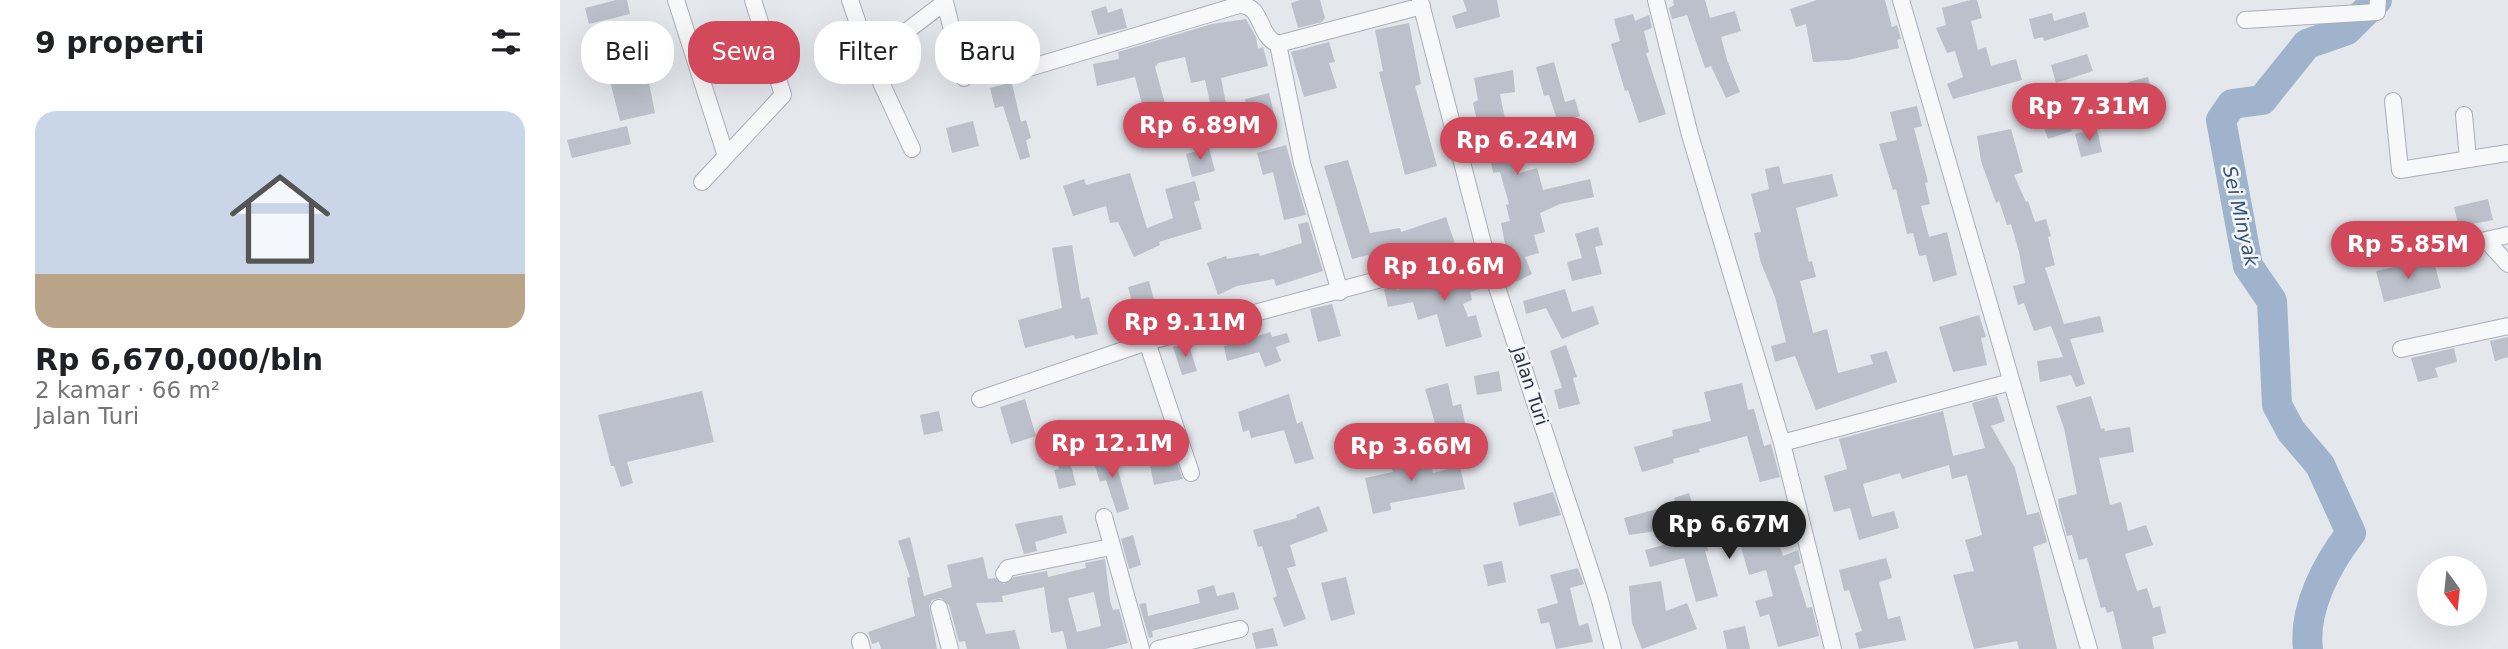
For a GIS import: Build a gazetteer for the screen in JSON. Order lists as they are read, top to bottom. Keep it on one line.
{"streets":{"street":["Jalan Turi"]},"water":["Sei Minyak"],"north":"bottom","page":{"heading":"9 properti","chip":["Beli","Sewa","Filter","Baru"],"price":["Rp 7.31M","Rp 6.89M","Rp 6.24M","Rp 5.85M","Rp 10.6M","Rp 9.11M","Rp 12.1M","Rp 3.66M","Rp 6.67M"],"list":[{"name":"Rp 6,670,000/bln","note":"2 kamar · 66 m² · Jalan Turi"}]}}
